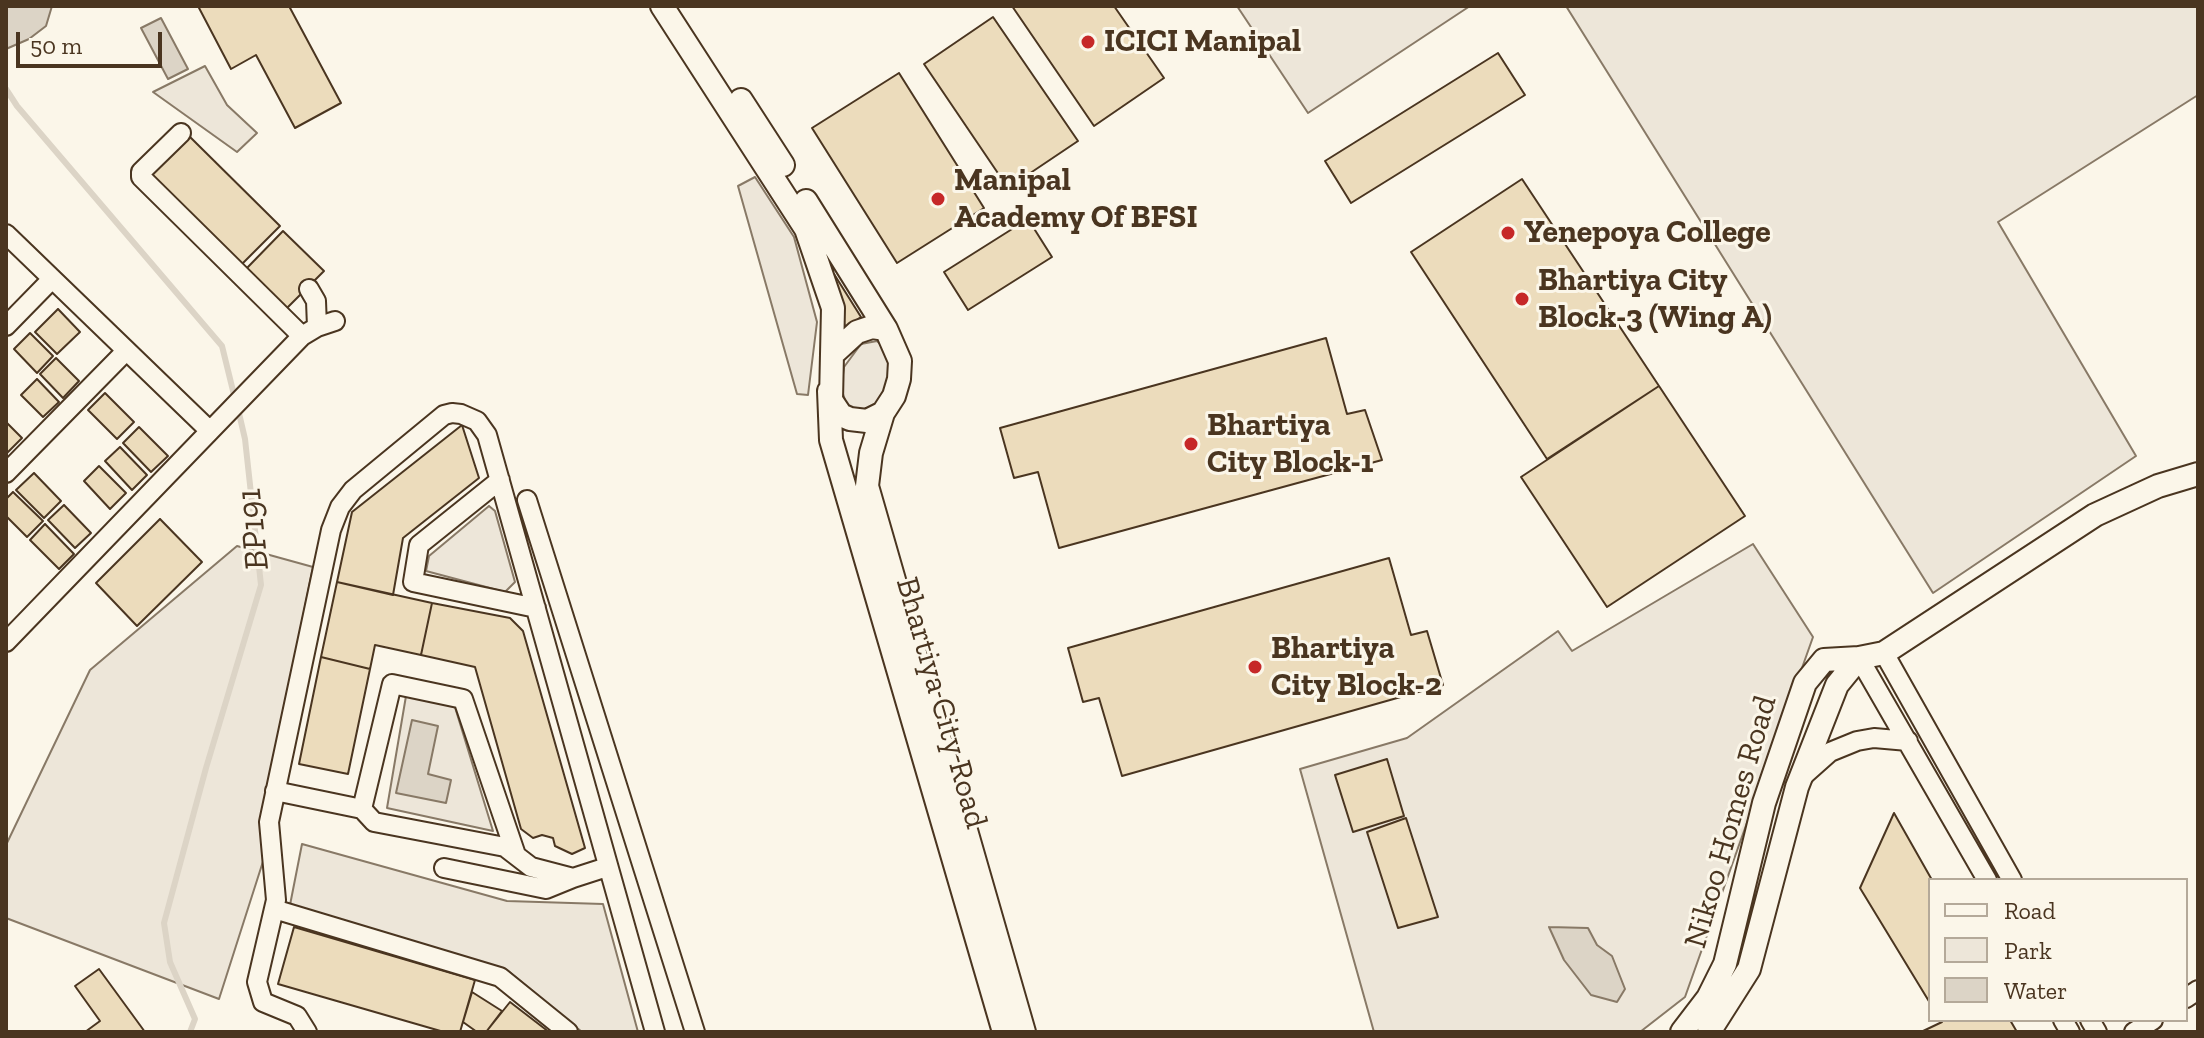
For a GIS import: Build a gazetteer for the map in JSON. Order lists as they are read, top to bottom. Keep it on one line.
{"streets":{"street":["Bhartiya City Road","Nikoo Homes Road"]},"water":["BP191"],"places":["ICICI Manipal","Manipal Academy Of BFSI","Yenepoya College","Bhartiya City Block-3 (Wing A)","Bhartiya City Block-1","Bhartiya City Block-2"],"legend":["Road","Park","Water"],"scale_bar":"50 m"}
